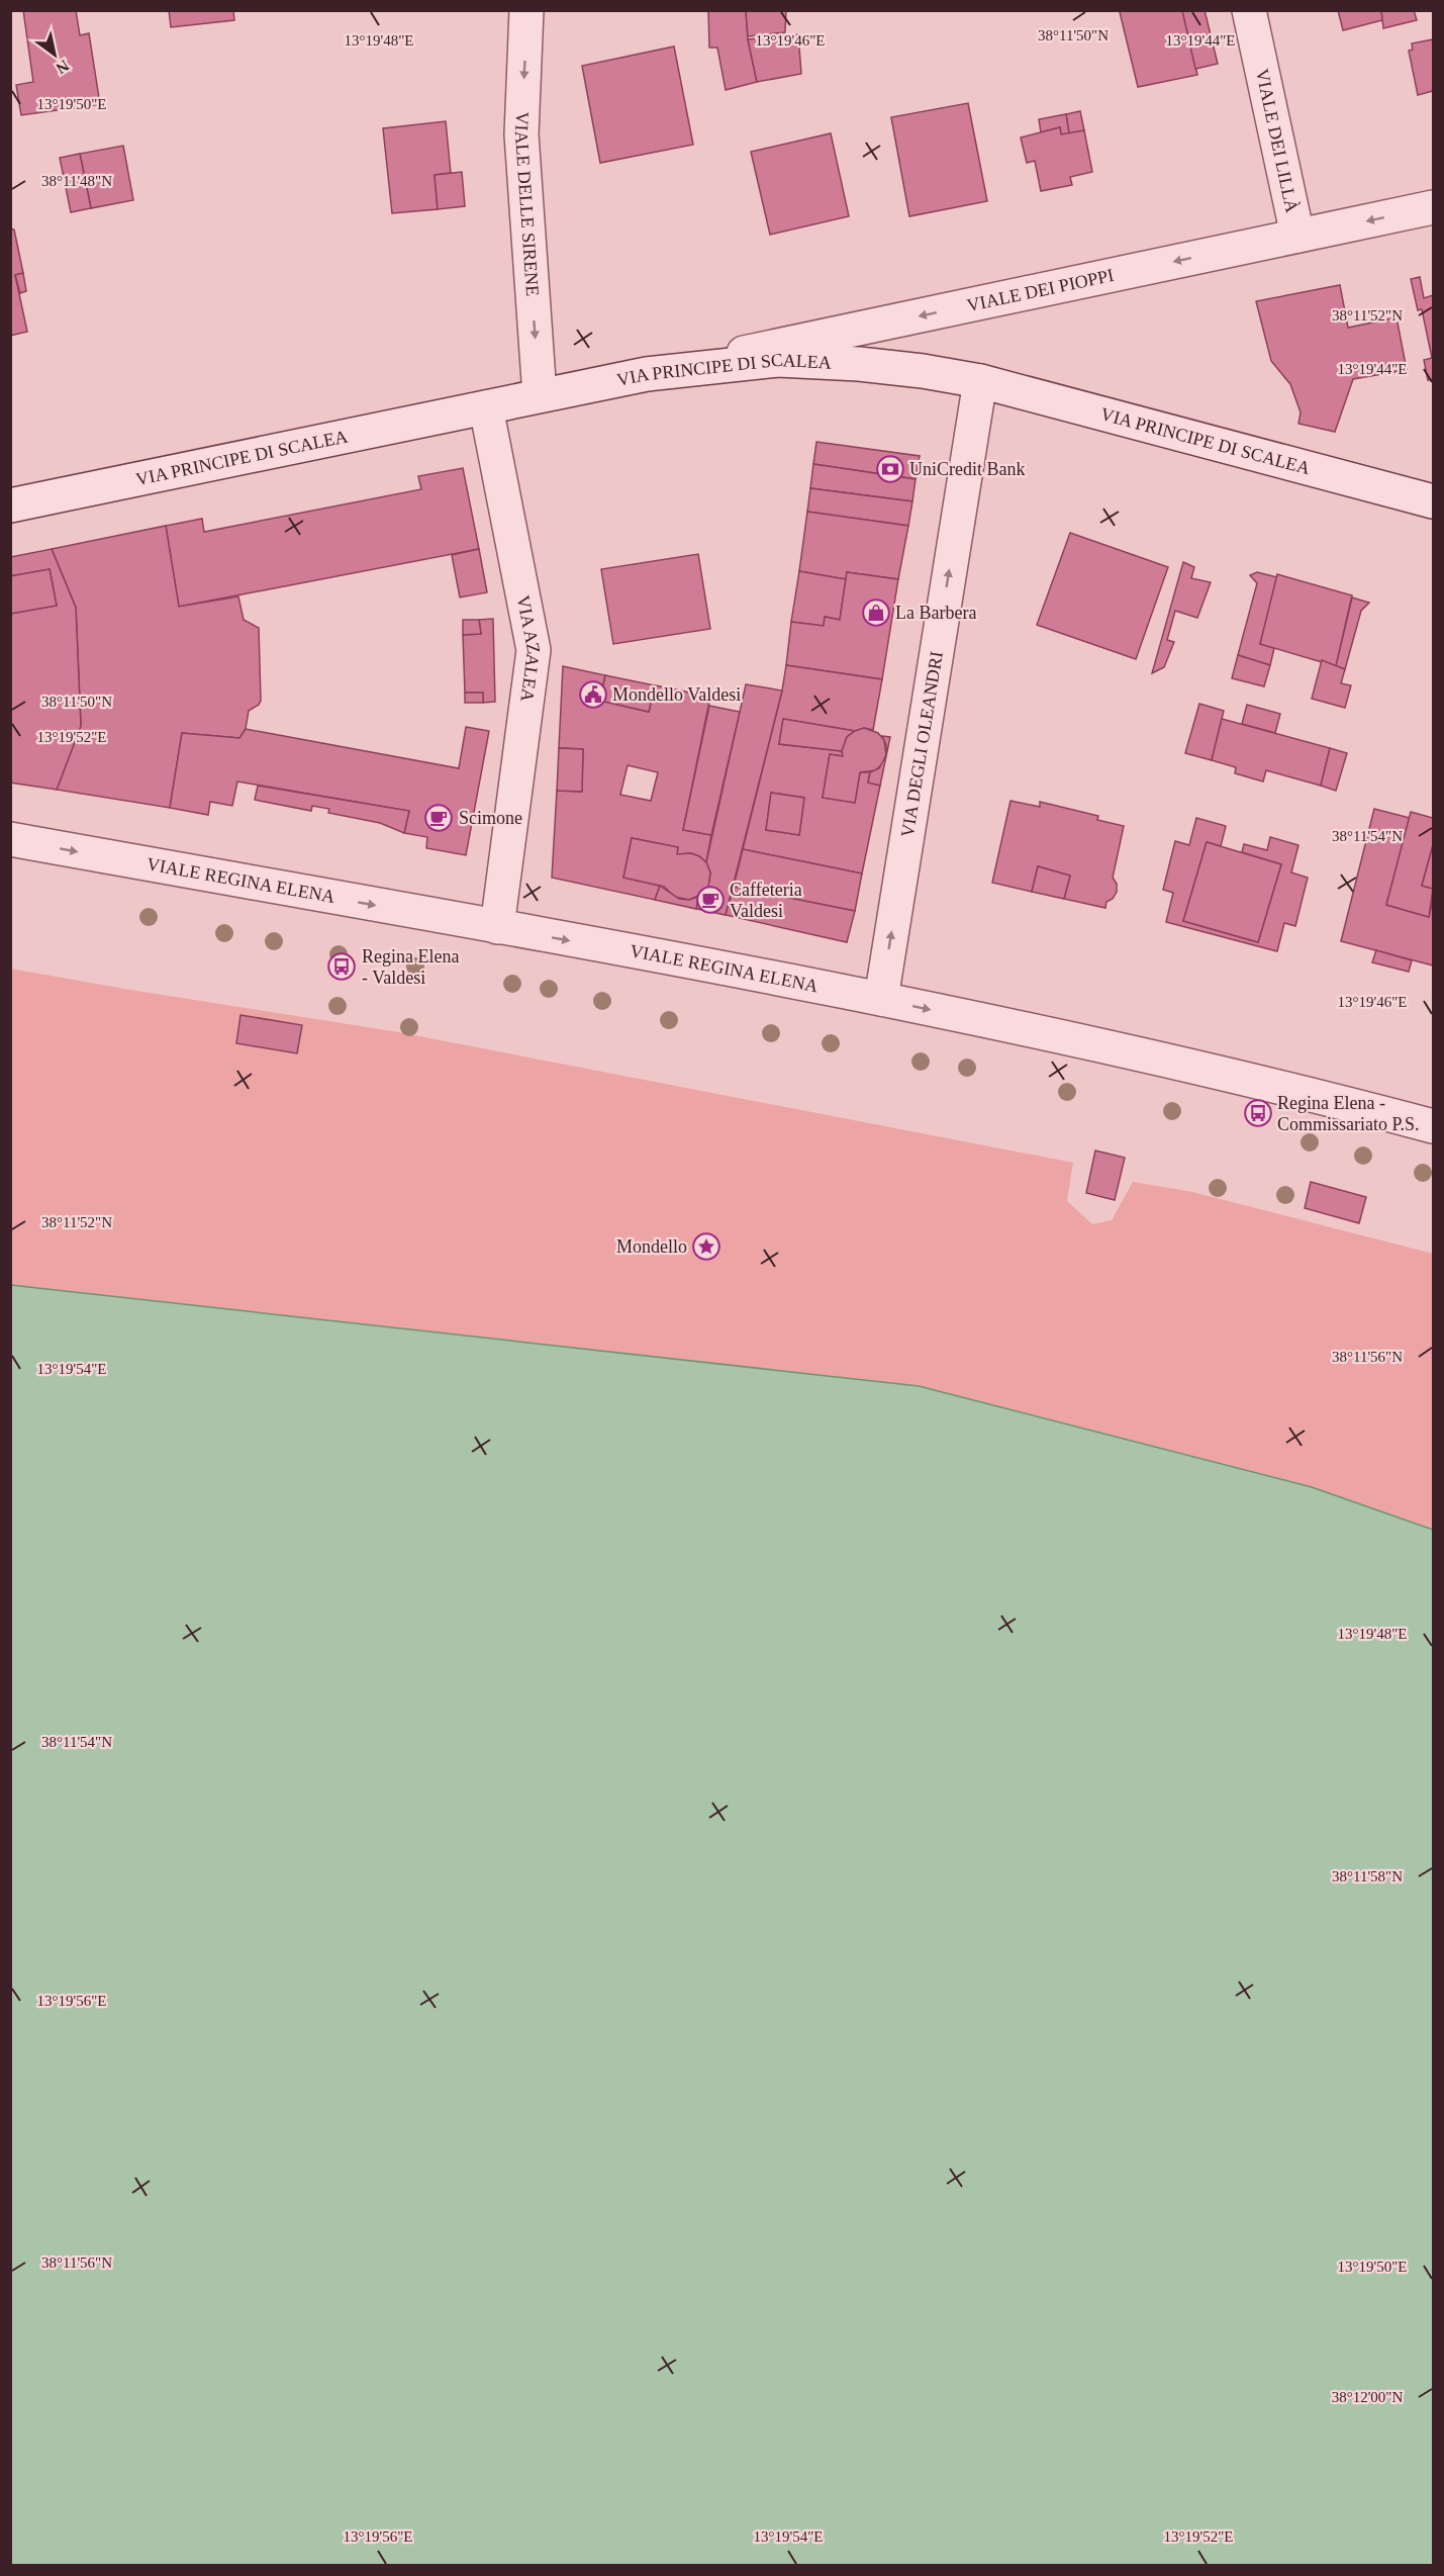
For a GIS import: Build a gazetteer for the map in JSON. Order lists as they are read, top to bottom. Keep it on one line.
{"streets":{"street":["VIALE DEI LILLÀ","VIALE DELLE SIRENE","VIALE DEI PIOPPI","VIA PRINCIPE DI SCALEA","VIA AZALEA","VIA DEGLI OLEANDRI","VIALE REGINA ELENA"]},"crossings":[["VIALE DEI LILLÀ","VIALE DEI PIOPPI"],["VIALE DELLE SIRENE","VIA PRINCIPE DI SCALEA"],["VIALE DEI PIOPPI","VIA PRINCIPE DI SCALEA"],["VIA PRINCIPE DI SCALEA","VIA AZALEA"],["VIA PRINCIPE DI SCALEA","VIA DEGLI OLEANDRI"],["VIA AZALEA","VIALE REGINA ELENA"],["VIA DEGLI OLEANDRI","VIALE REGINA ELENA"]],"one_way":["VIALE DELLE SIRENE","VIALE DEI PIOPPI","VIA DEGLI OLEANDRI","VIALE REGINA ELENA"],"places":{"bank":["UniCredit Bank"],"shop":["La Barbera"],"public building":["Mondello Valdesi"],"cafe":["Scimone","Caffeteria Valdesi"],"bus stop":["Regina Elena - Valdesi","Regina Elena - Commissariato P.S."],"place":["Mondello"]},"north":"bottom right","coordinates":["38°11'50\"N","13°19'48\"E","13°19'46\"E","13°19'44\"E","13°19'50\"E","38°11'48\"N","38°11'52\"N","13°19'52\"E","38°11'54\"N","38°11'56\"N","13°19'54\"E","38°11'58\"N","13°19'56\"E","38°12'00\"N"]}
